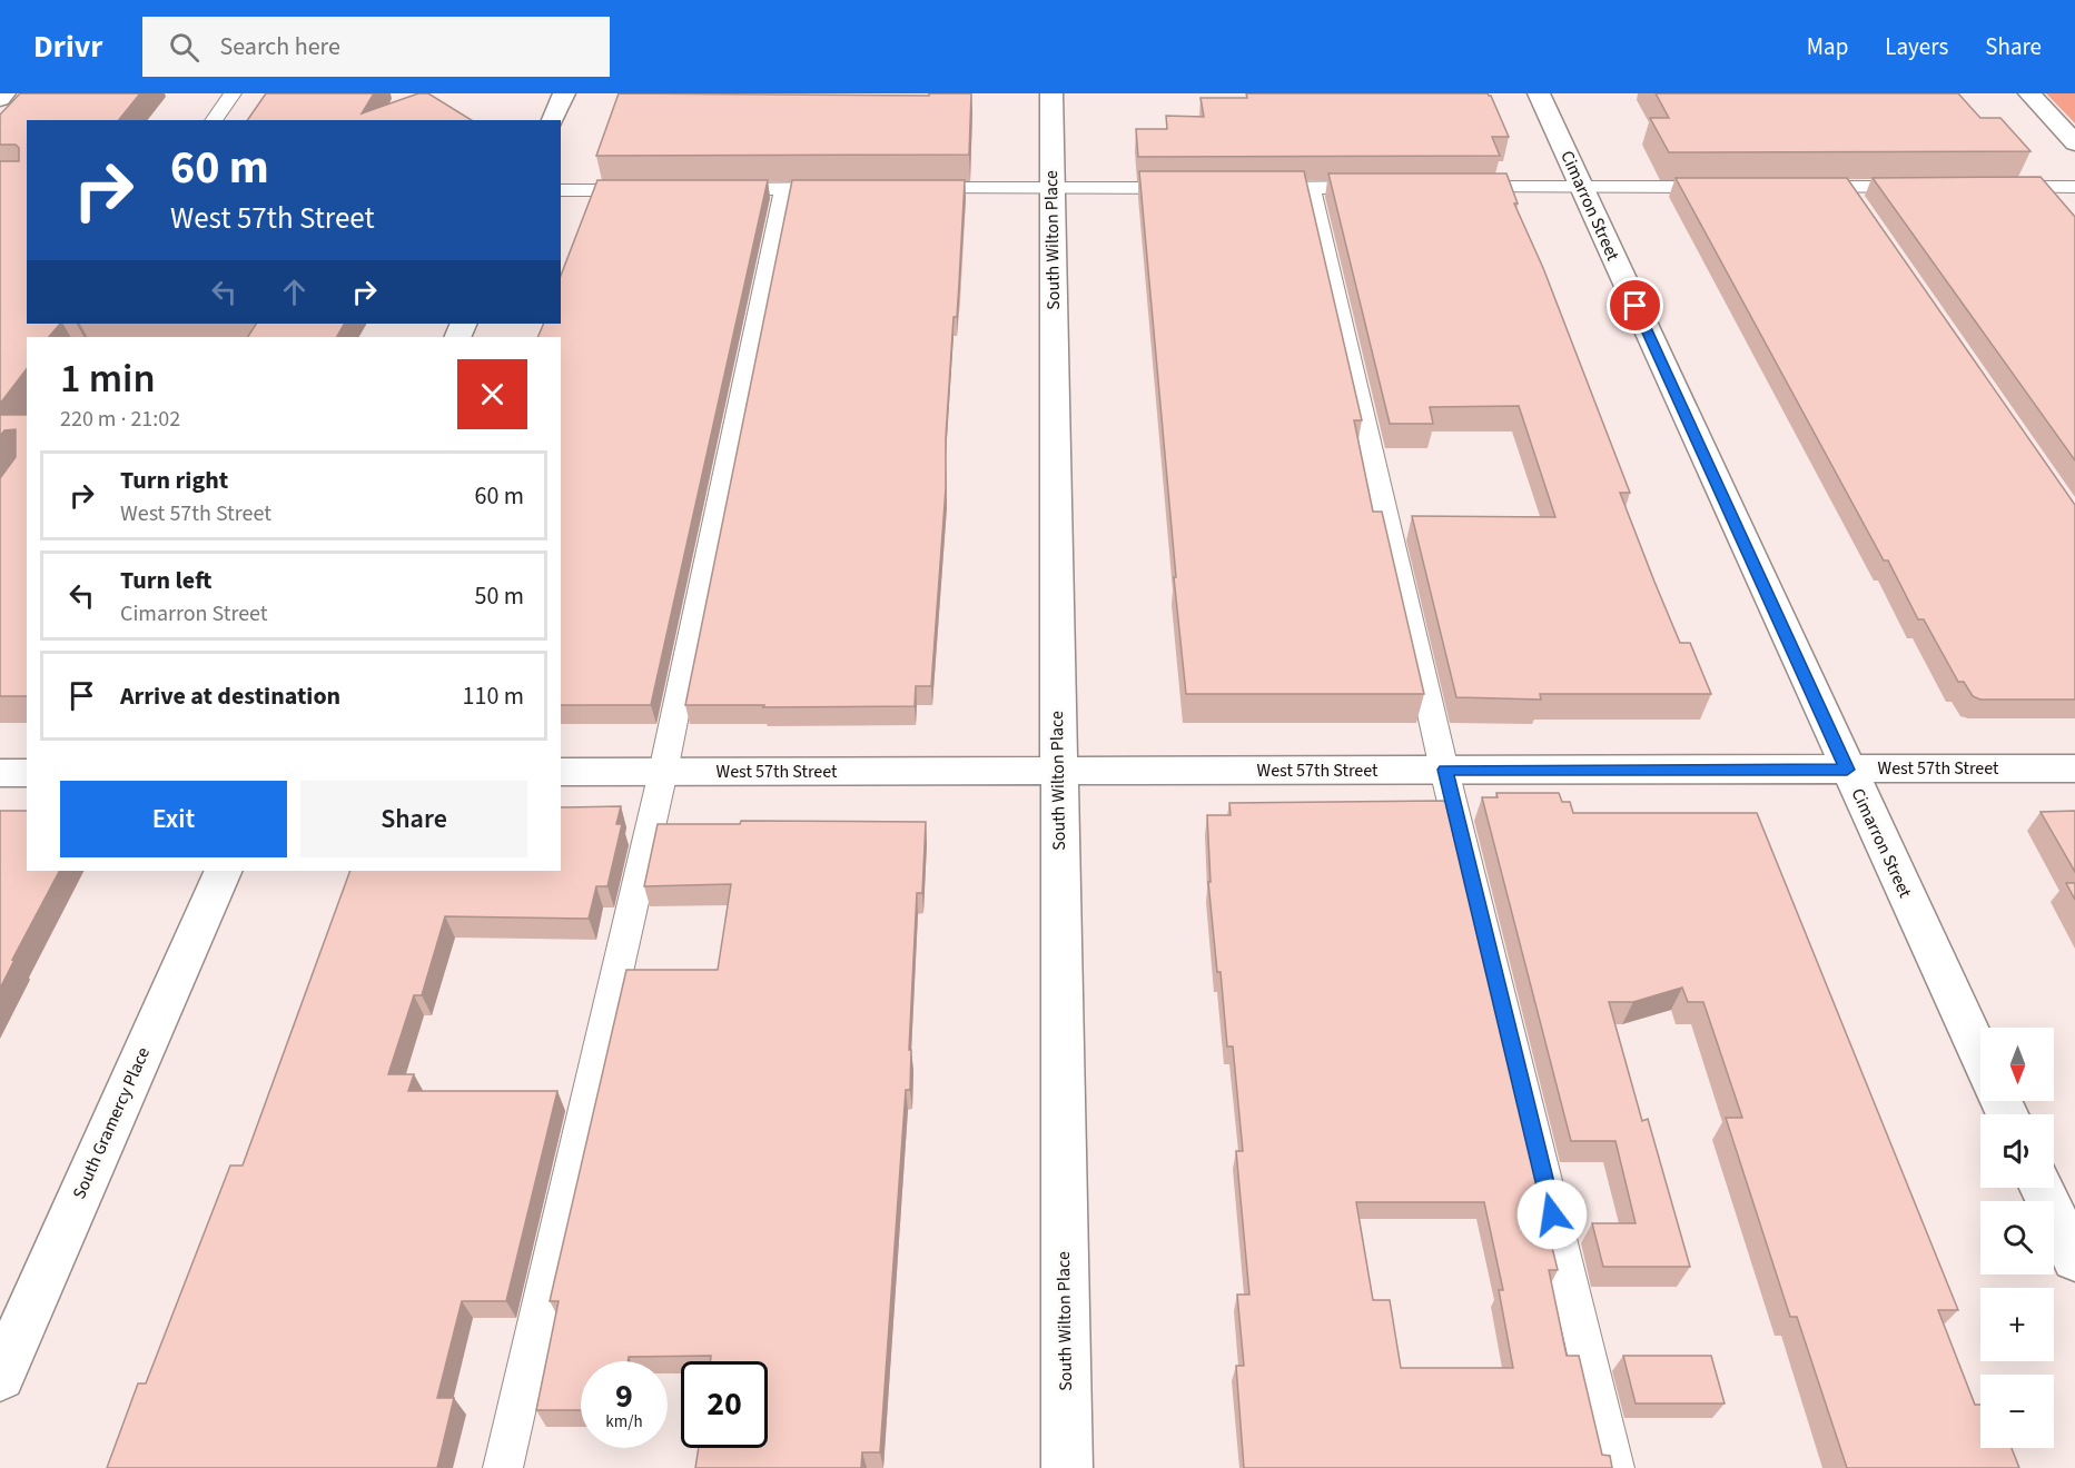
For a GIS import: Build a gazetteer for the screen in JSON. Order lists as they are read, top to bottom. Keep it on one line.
{"streets":{"street":["Cimarron Street","South Wilton Place","West 57th Street","South Gramercy Place"]},"crossings":[["Cimarron Street","West 57th Street"],["South Wilton Place","West 57th Street"]],"north":"bottom","page":{"header":"Drivr","search":"Search here","nav":["Map","Layers","Share"],"turn":["60 m","West 57th Street"],"heading":["1 min","220 m · 21:02"],"list":[{"name":"Turn right","note":"West 57th Street","value":"60 m"},{"name":"Turn left","note":"Cimarron Street","value":"50 m"},{"name":"Arrive at destination","value":"110 m"}],"buttons":["Exit","Share"],"map_buttons":["+","−"],"speed":"9 km/h","limit":"20"}}
